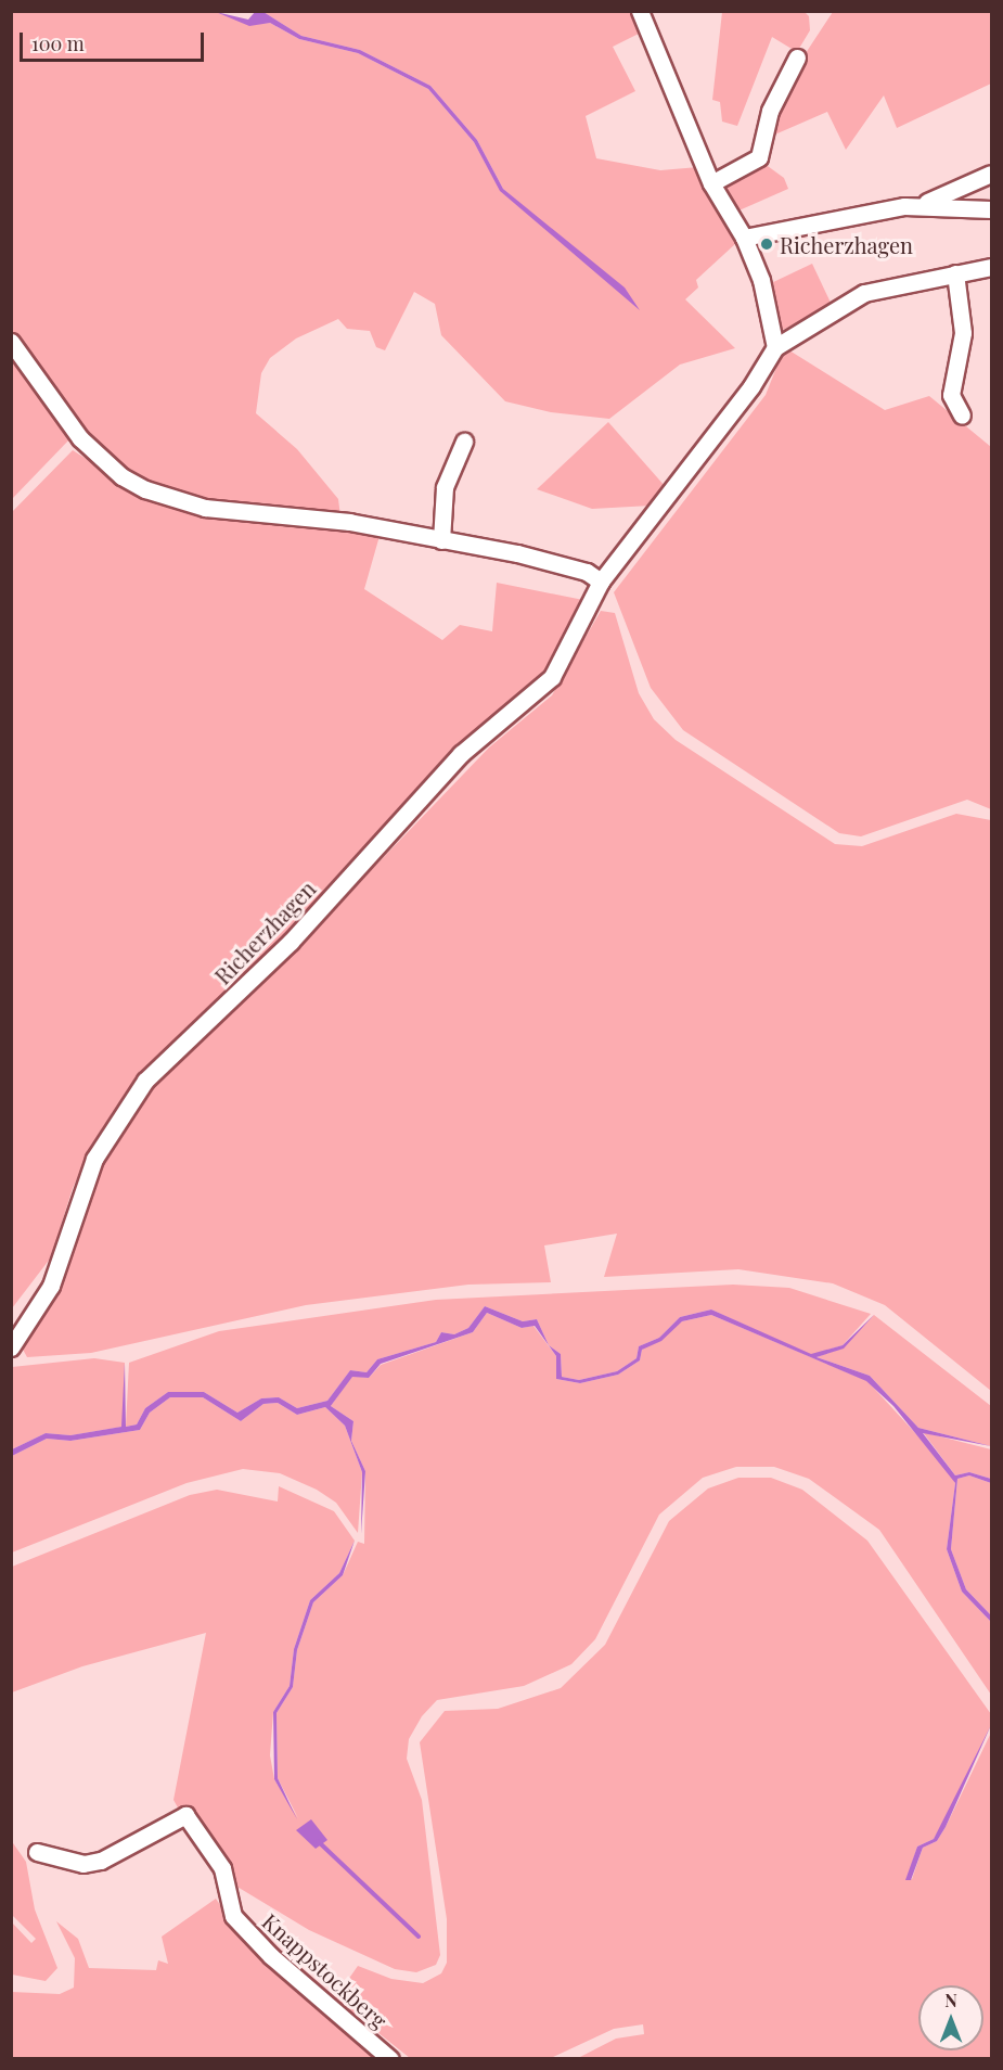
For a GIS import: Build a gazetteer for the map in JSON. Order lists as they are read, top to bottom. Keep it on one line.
{"streets":{"street":["Richerzhagen","Knappstockberg"]},"places":["Richerzhagen"],"scale_bar":"100 m","north":"top"}
